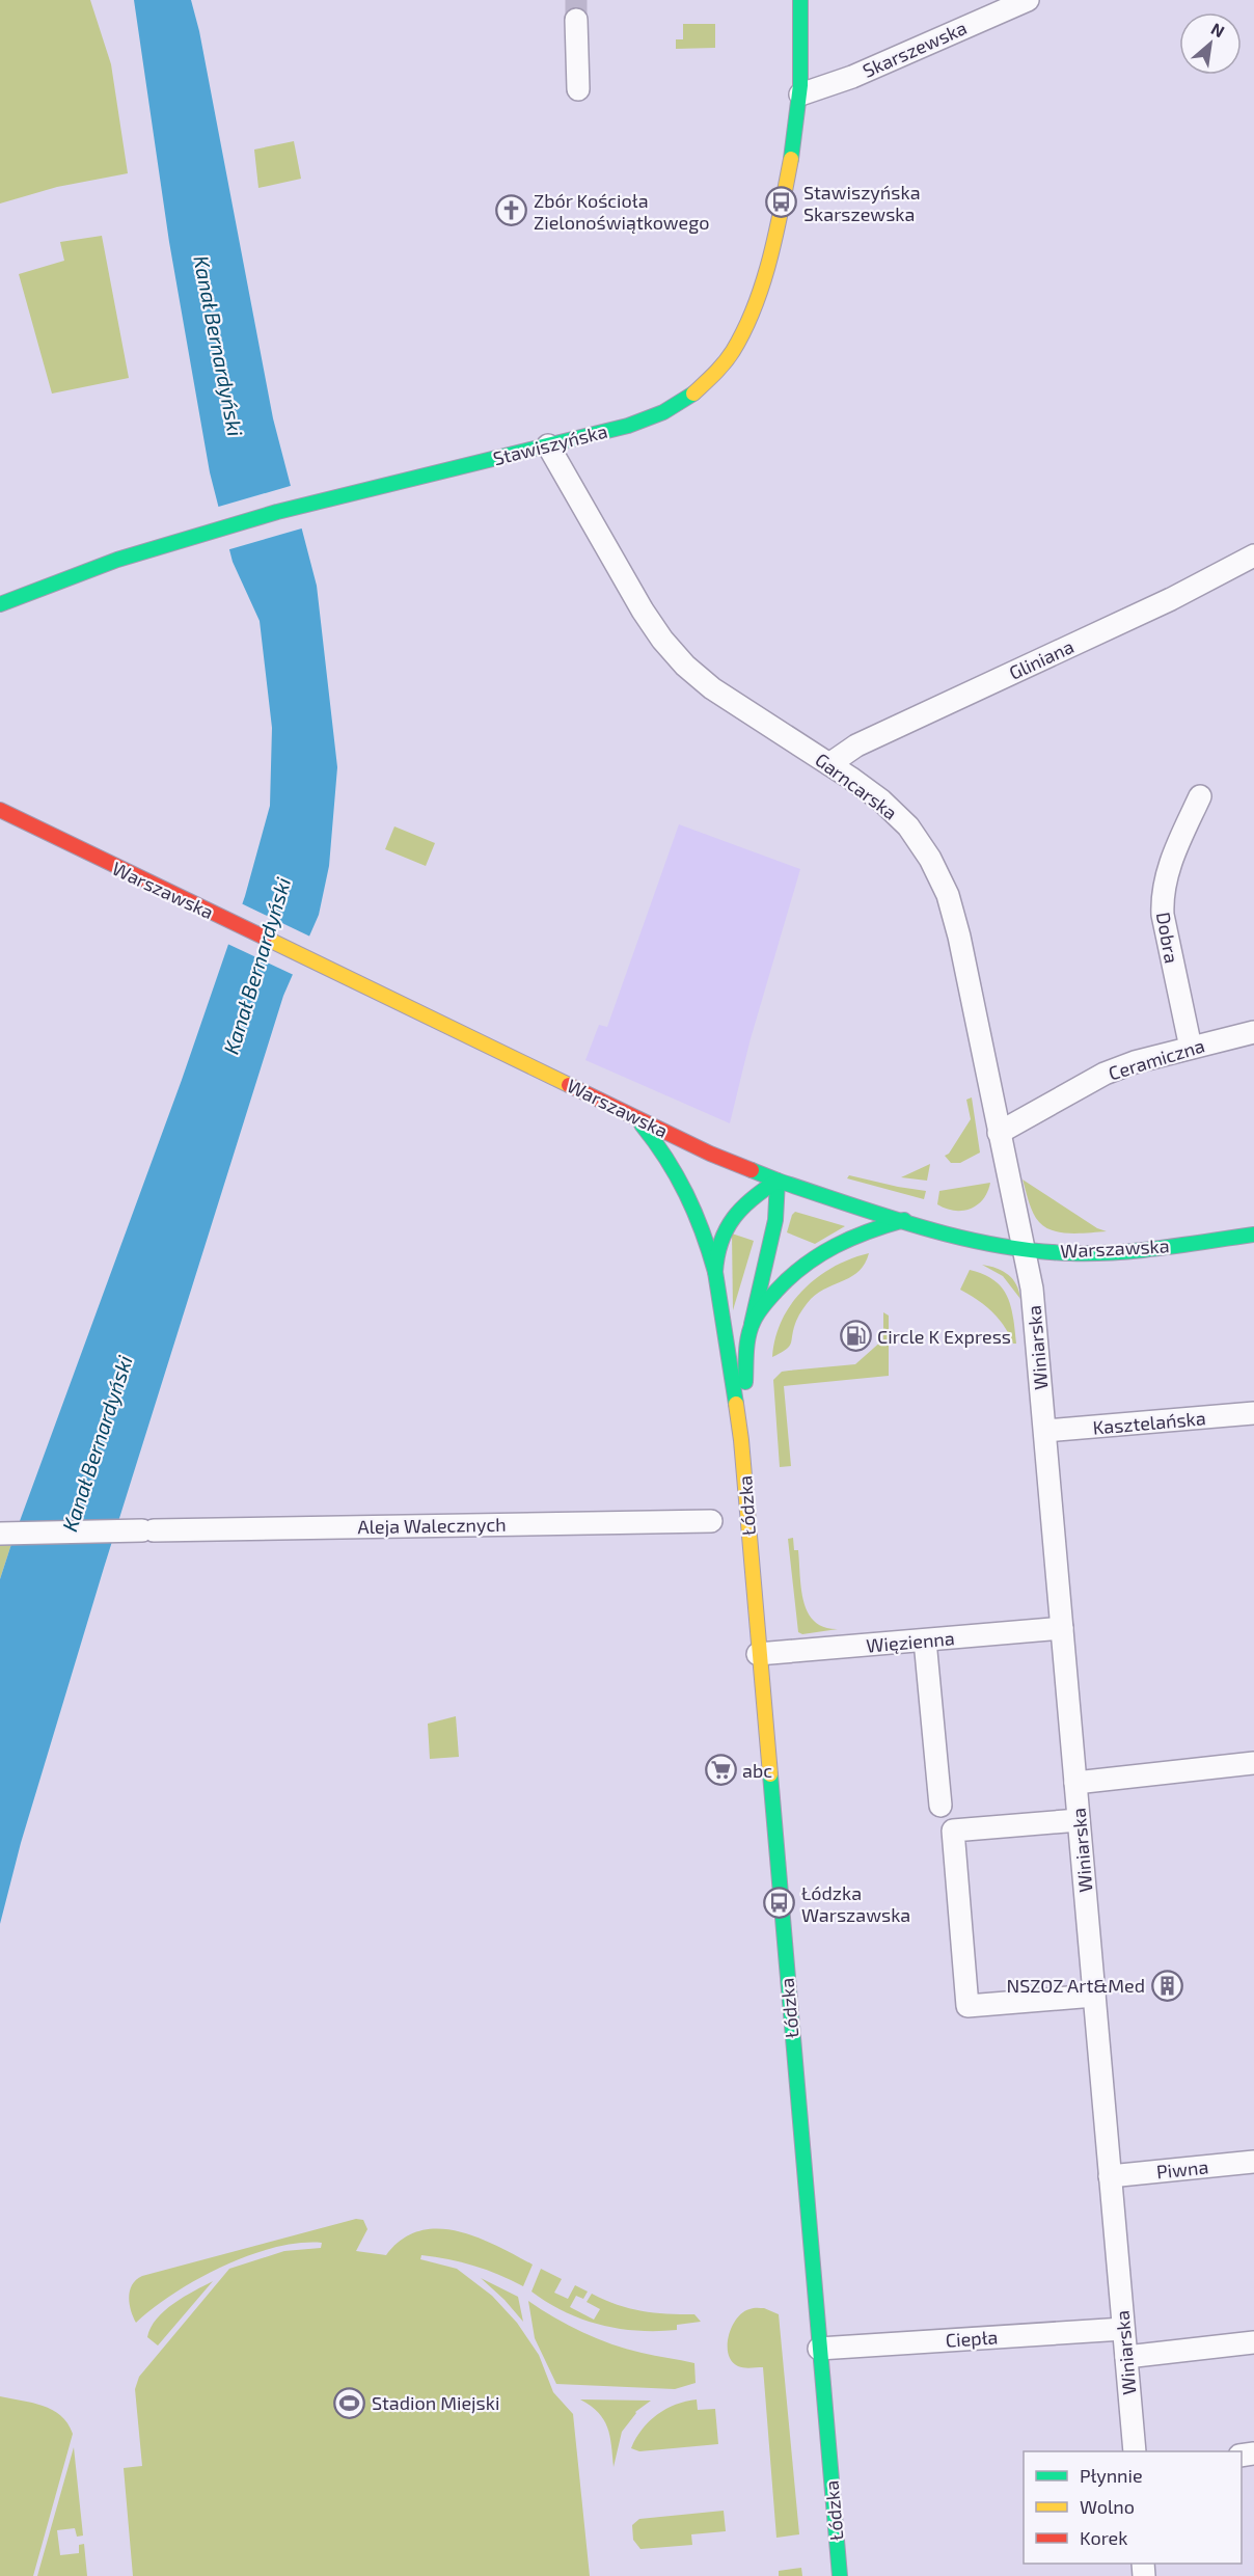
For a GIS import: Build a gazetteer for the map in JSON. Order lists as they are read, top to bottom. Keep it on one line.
{"streets":{"street":["Skarszewska","Stawiszyńska","Gliniana","Garncarska","Warszawska","Dobra","Ceramiczna","Winiarska","Kasztelańska","Łódzka","Aleja Walecznych","Więzienna","Piwna","Ciepła"]},"crossings":[["Skarszewska","Stawiszyńska"],["Stawiszyńska","Garncarska"],["Gliniana","Garncarska"],["Garncarska","Warszawska"],["Garncarska","Ceramiczna"],["Garncarska","Winiarska"],["Warszawska","Winiarska"],["Warszawska","Łódzka"],["Dobra","Ceramiczna"],["Winiarska","Kasztelańska"],["Winiarska","Więzienna"],["Winiarska","Piwna"],["Winiarska","Ciepła"],["Łódzka","Więzienna"],["Łódzka","Ciepła"]],"water":["Kanał Bernardyński"],"places":{"bus stop":["Stawiszyńska Skarszewska","Łódzka Warszawska"],"church":["Zbór Kościoła Zielonoświątkowego"],"fuel station":["Circle K Express"],"supermarket":["abc"],"building":["NSZOZ Art&Med"],"sports":["Stadion Miejski"]},"legend":["Płynnie","Wolno","Korek"],"north":"top right"}
